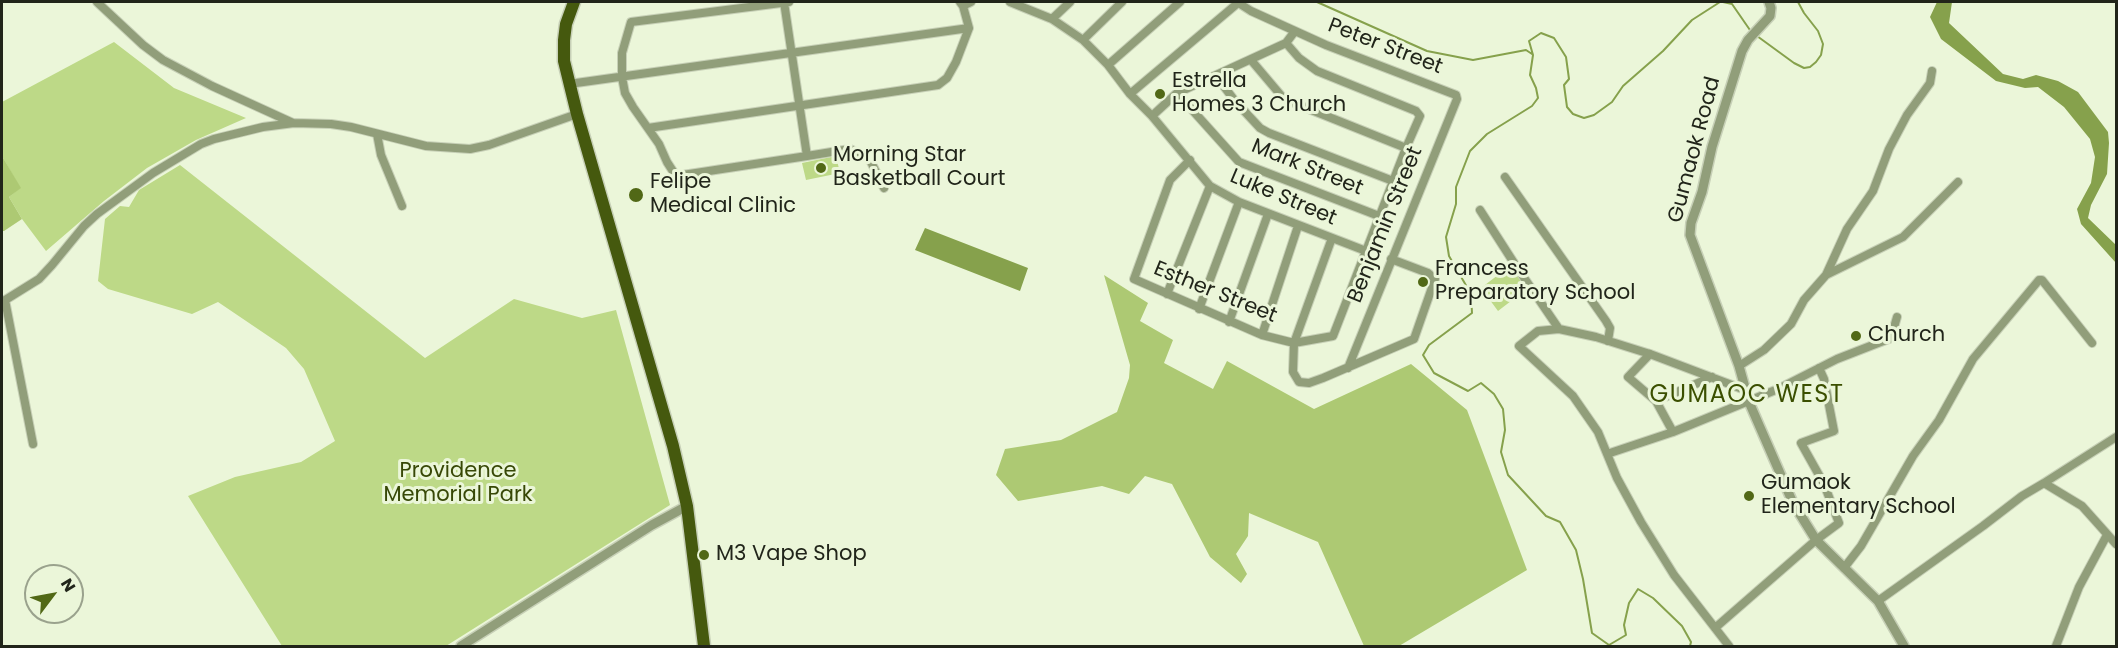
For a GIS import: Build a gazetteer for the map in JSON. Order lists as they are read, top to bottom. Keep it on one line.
{"streets":{"street":["Peter Street","Gumaok Road","Mark Street","Luke Street","Benjamin Street","Esther Street"]},"crossings":[["Peter Street","Benjamin Street"],["Luke Street","Esther Street"]],"districts":["GUMAOC WEST"],"parks":["Providence Memorial Park"],"places":["Estrella Homes 3 Church","Morning Star Basketball Court","Felipe Medical Clinic","Francess Preparatory School","Church","Gumaok Elementary School","M3 Vape Shop"],"north":"top right"}
